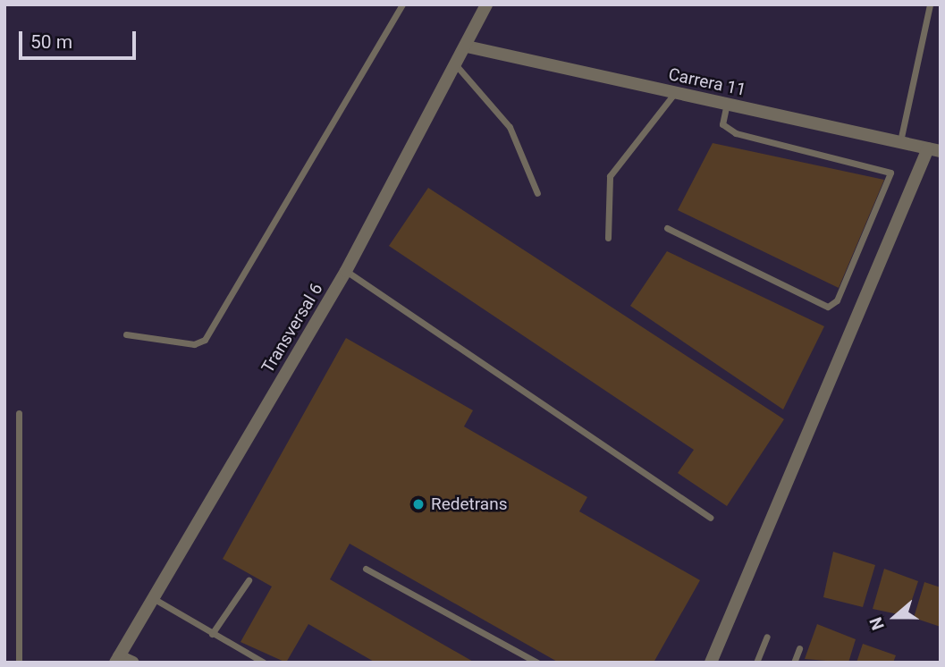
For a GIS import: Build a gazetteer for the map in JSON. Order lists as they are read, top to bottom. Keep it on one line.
{"streets":{"street":["Carrera 11","Transversal 6"]},"crossings":[["Carrera 11","Transversal 6"]],"places":["Redetrans"],"scale_bar":"50 m","north":"left"}
